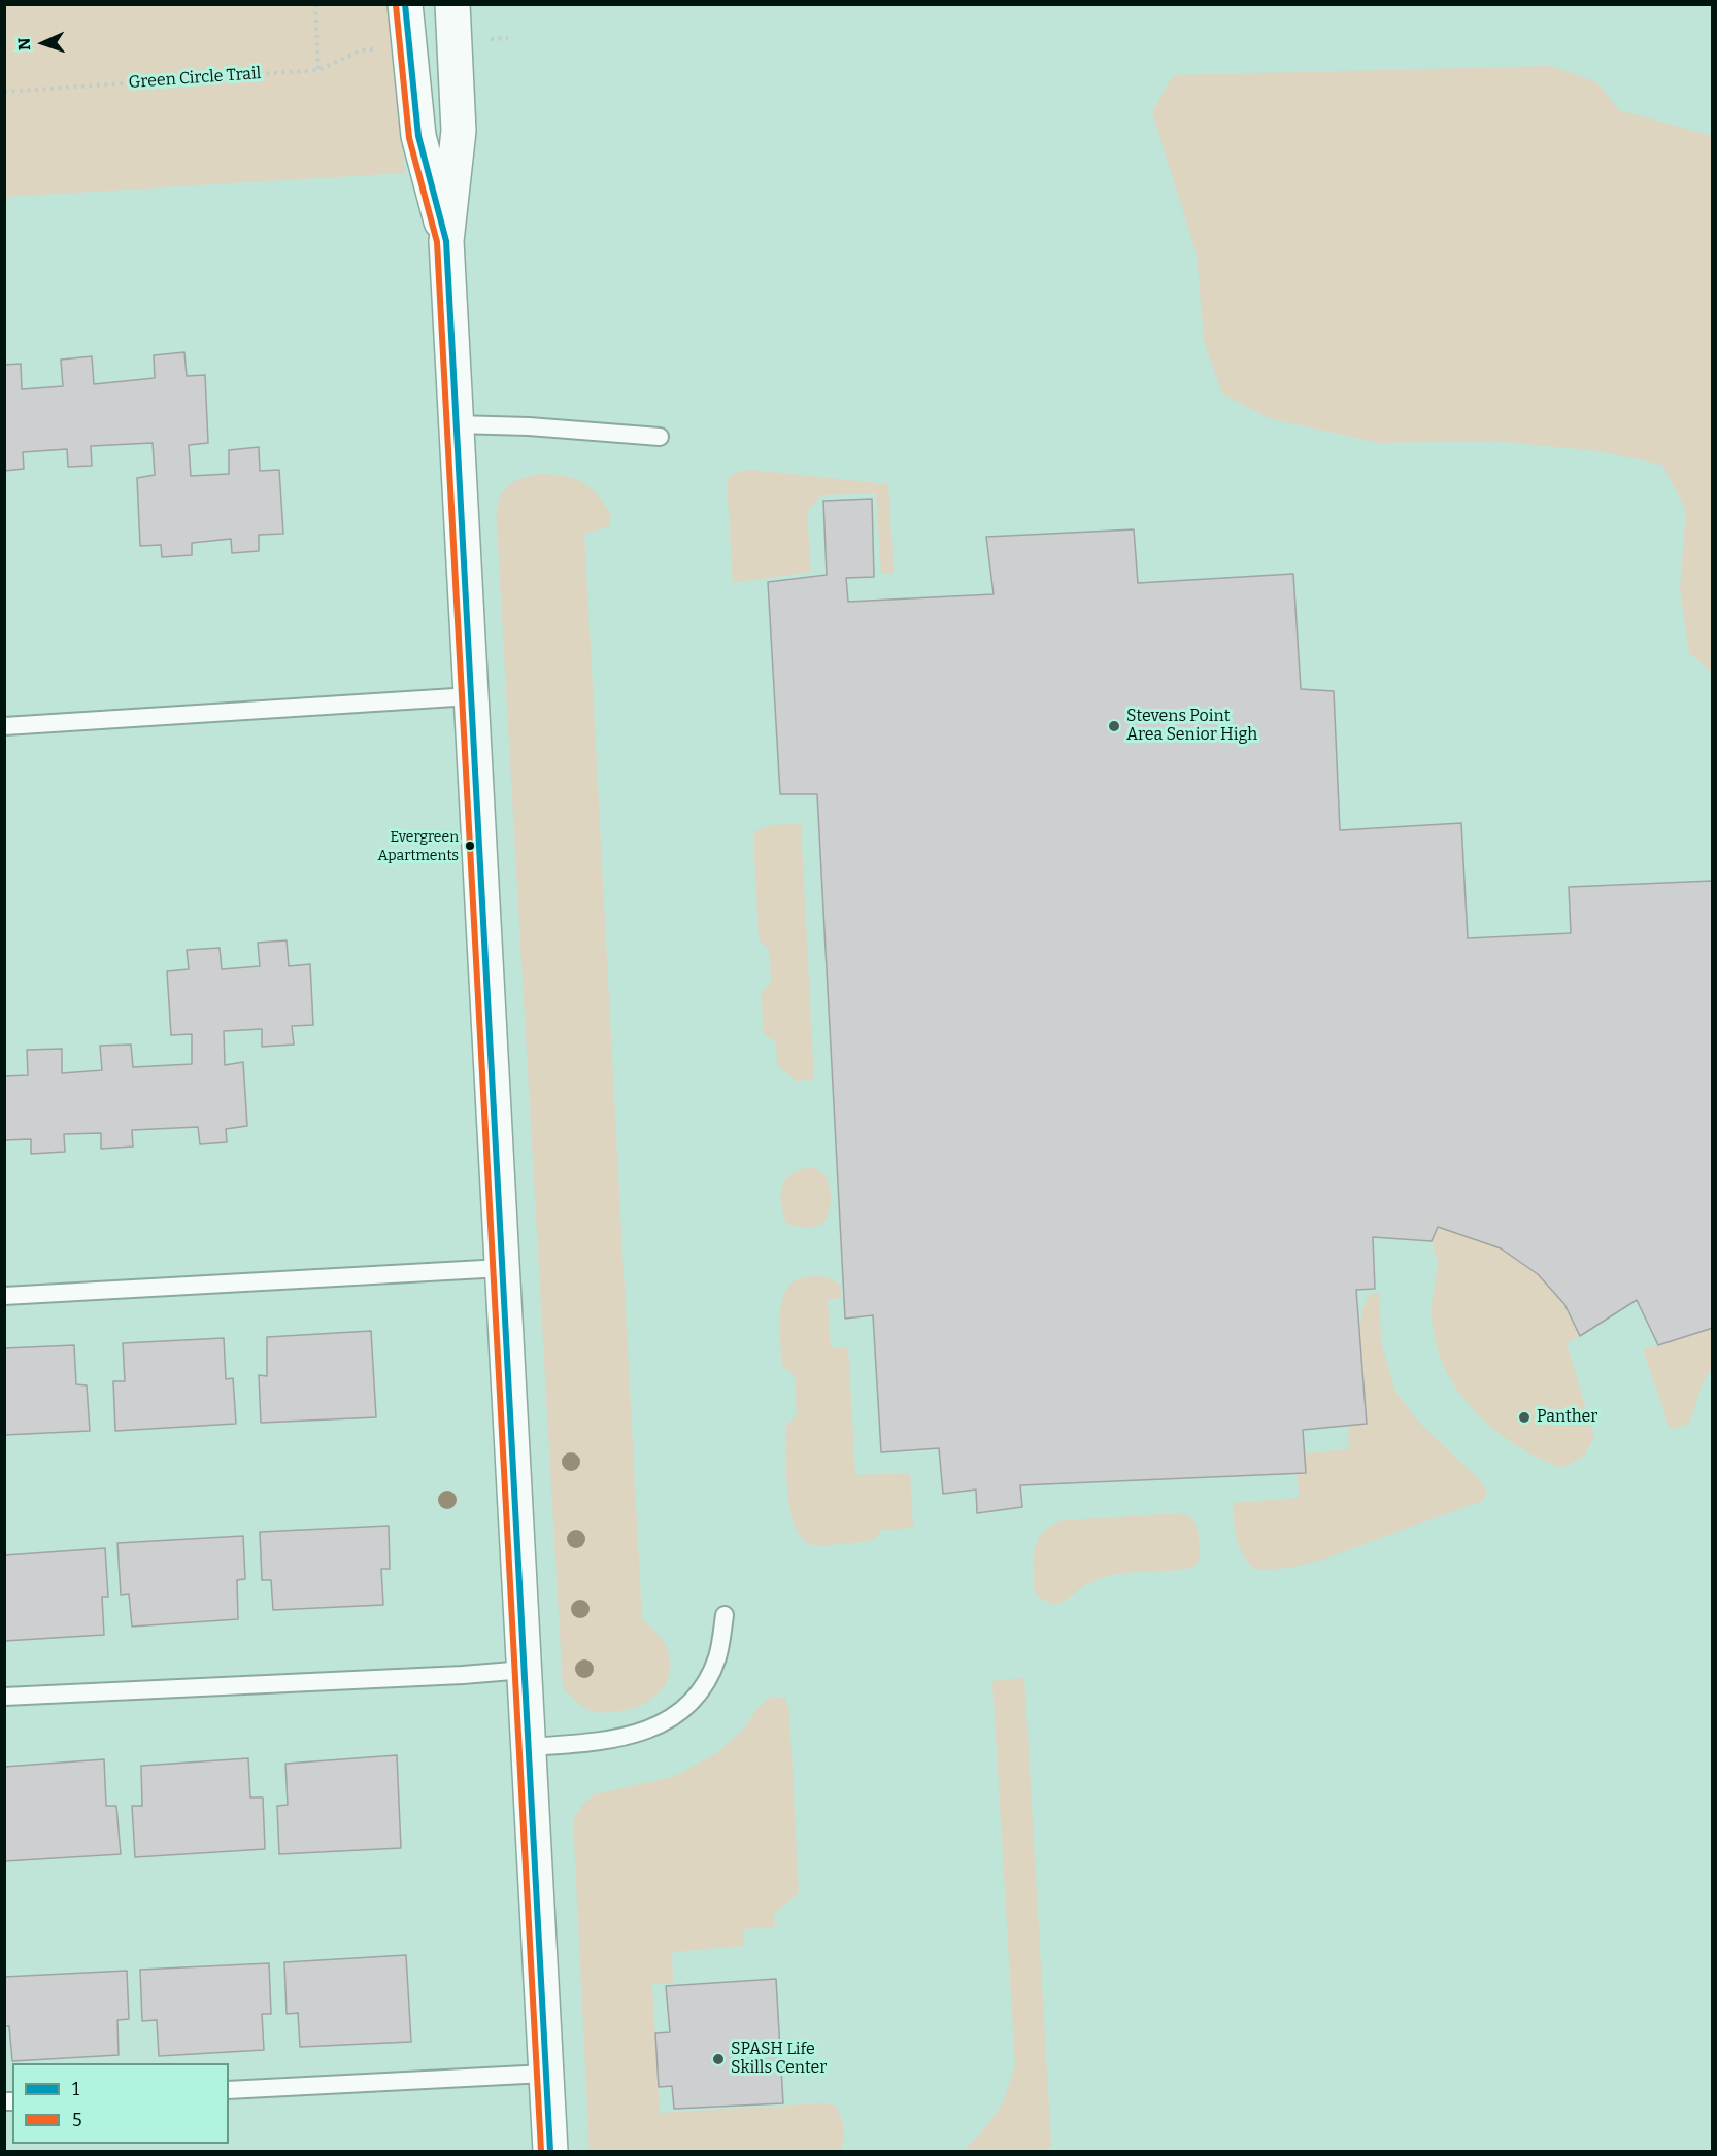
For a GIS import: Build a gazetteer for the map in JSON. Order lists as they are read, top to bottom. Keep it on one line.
{"streets":{"path":["Green Circle Trail"]},"places":["Stevens Point Area Senior High","Evergreen Apartments","Panther","SPASH Life Skills Center"],"lines":["transit line 1","transit line 5"],"legend":["1","5"],"north":"left"}
